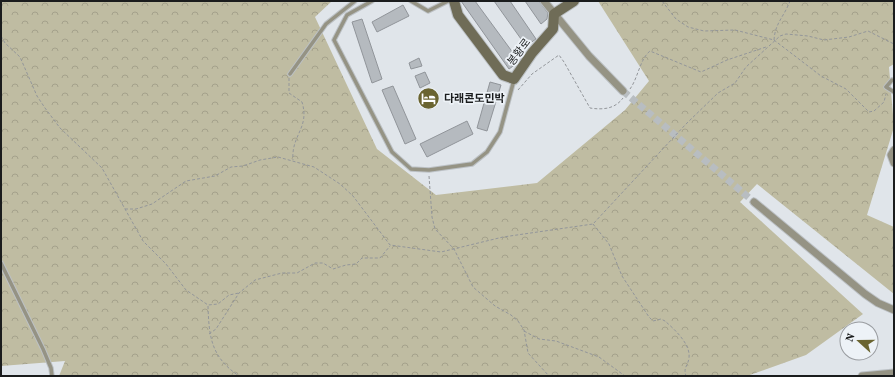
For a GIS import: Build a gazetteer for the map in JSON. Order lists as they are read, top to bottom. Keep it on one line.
{"streets":{"street":["봉황로"]},"places":{"hotel":["다래콘도민박"]},"north":"left"}
